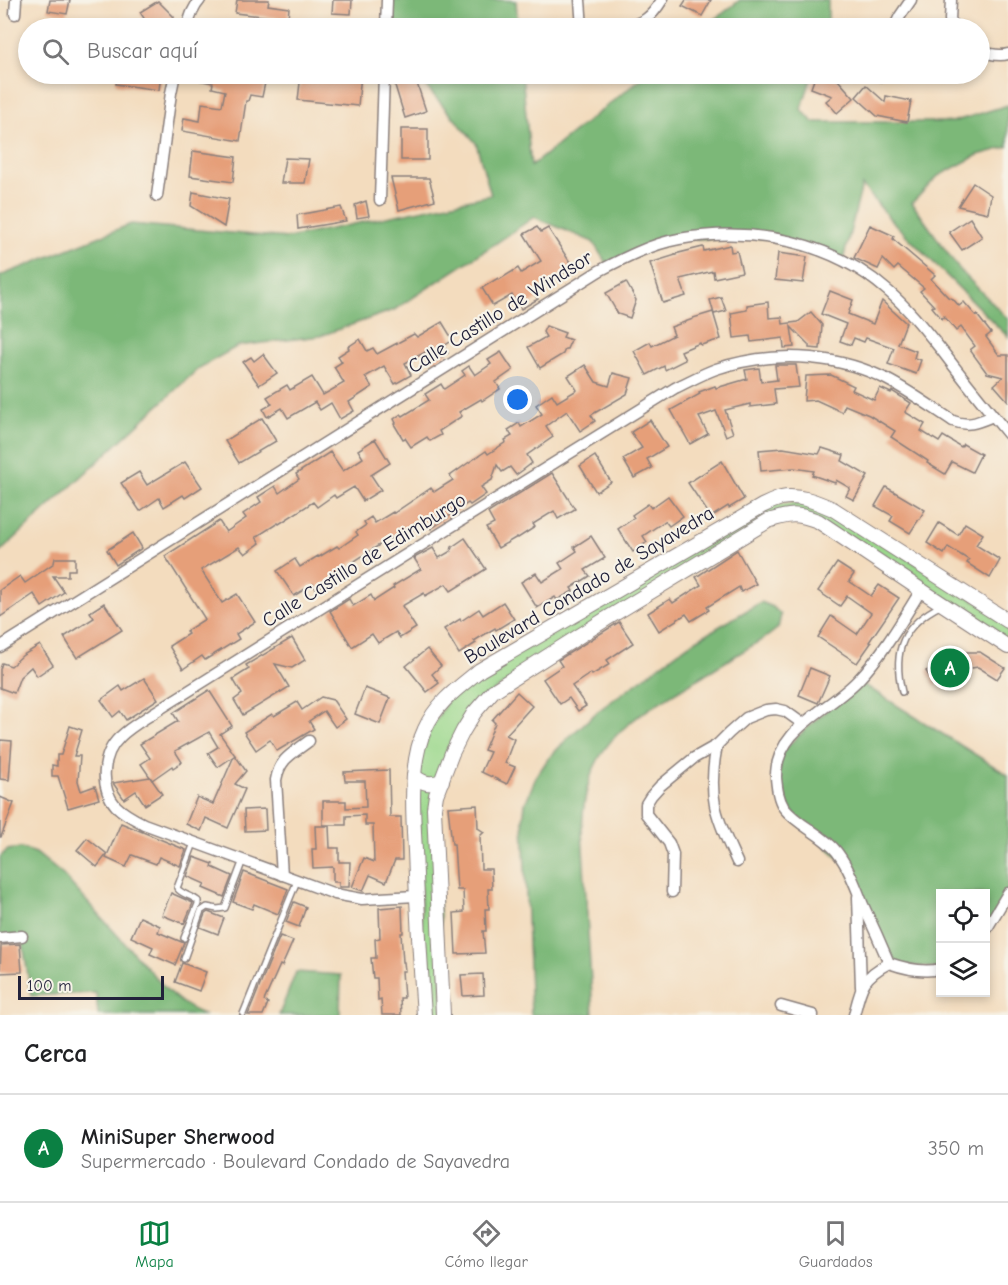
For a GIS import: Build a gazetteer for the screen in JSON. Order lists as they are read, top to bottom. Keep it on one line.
{"streets":{"street":["Calle Castillo de Windsor","Calle Castillo de Edimburgo","Boulevard Condado de Sayavedra"]},"crossings":[["Calle Castillo de Windsor","Calle Castillo de Edimburgo"],["Calle Castillo de Edimburgo","Boulevard Condado de Sayavedra"]],"scale_bar":"100 m","page":{"search":"Buscar aquí","pins":"A","scale":"100 m","heading":"Cerca","list":[{"mark":"A","name":"MiniSuper Sherwood","note":"Supermercado · Boulevard Condado de Sayavedra","value":"350 m"}],"nav":["Mapa","Cómo llegar","Guardados"]}}
